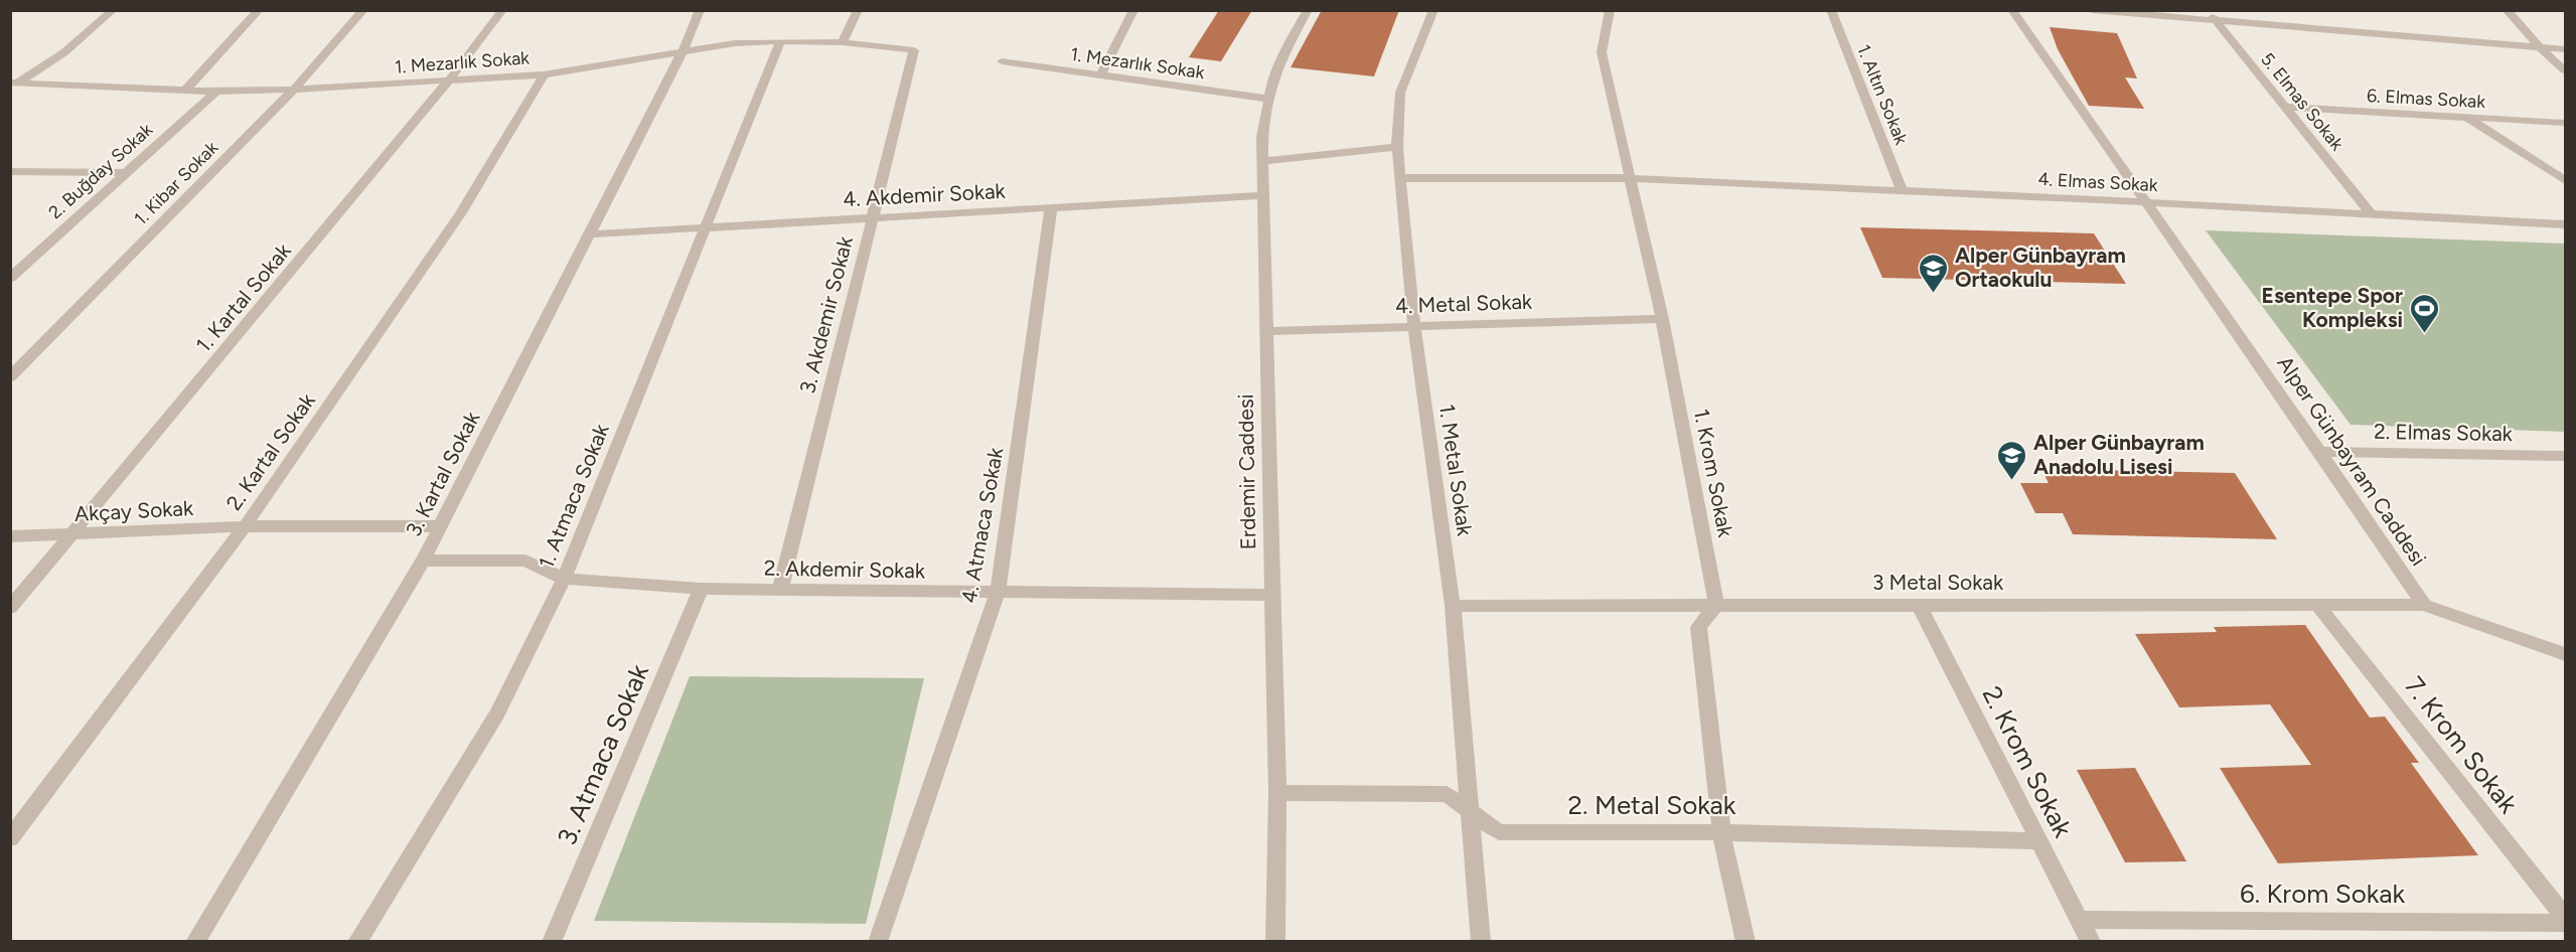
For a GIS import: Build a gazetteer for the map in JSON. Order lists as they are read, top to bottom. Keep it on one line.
{"streets":{"street":["1. Mezarlık Sokak","1. Altın Sokak","6. Elmas Sokak","5. Elmas Sokak","2. Buğday Sokak","4. Elmas Sokak","1. Kibar Sokak","4. Akdemir Sokak","1. Kartal Sokak","4. Metal Sokak","3. Akdemir Sokak","2. Elmas Sokak","2. Kartal Sokak","Alper Günbayram Caddesi","1. Metal Sokak","Erdemir Caddesi","1. Krom Sokak","3. Kartal Sokak","1. Atmaca Sokak","Akçay Sokak","4. Atmaca Sokak","2. Akdemir Sokak","3 Metal Sokak","7. Krom Sokak","3. Atmaca Sokak","2. Krom Sokak","2. Metal Sokak","6. Krom Sokak"]},"crossings":[["1. Mezarlık Sokak","2. Buğday Sokak"],["1. Mezarlık Sokak","1. Kibar Sokak"],["1. Mezarlık Sokak","1. Kartal Sokak"],["1. Mezarlık Sokak","3. Akdemir Sokak"],["1. Mezarlık Sokak","2. Kartal Sokak"],["1. Mezarlık Sokak","Erdemir Caddesi"],["1. Mezarlık Sokak","3. Kartal Sokak"],["1. Mezarlık Sokak","1. Atmaca Sokak"],["1. Altın Sokak","4. Elmas Sokak"],["6. Elmas Sokak","5. Elmas Sokak"],["5. Elmas Sokak","4. Elmas Sokak"],["4. Elmas Sokak","Alper Günbayram Caddesi"],["4. Elmas Sokak","1. Metal Sokak"],["4. Elmas Sokak","1. Krom Sokak"],["4. Akdemir Sokak","3. Akdemir Sokak"],["4. Akdemir Sokak","Erdemir Caddesi"],["4. Akdemir Sokak","3. Kartal Sokak"],["4. Akdemir Sokak","1. Atmaca Sokak"],["4. Akdemir Sokak","4. Atmaca Sokak"],["1. Kartal Sokak","Akçay Sokak"],["4. Metal Sokak","1. Metal Sokak"],["4. Metal Sokak","Erdemir Caddesi"],["4. Metal Sokak","1. Krom Sokak"],["3. Akdemir Sokak","2. Akdemir Sokak"],["2. Elmas Sokak","Alper Günbayram Caddesi"],["2. Kartal Sokak","Akçay Sokak"],["Alper Günbayram Caddesi","3 Metal Sokak"],["1. Metal Sokak","3 Metal Sokak"],["1. Metal Sokak","2. Metal Sokak"],["Erdemir Caddesi","2. Akdemir Sokak"],["Erdemir Caddesi","2. Metal Sokak"],["1. Krom Sokak","3 Metal Sokak"],["3. Kartal Sokak","Akçay Sokak"],["3. Kartal Sokak","2. Akdemir Sokak"],["1. Atmaca Sokak","2. Akdemir Sokak"],["4. Atmaca Sokak","2. Akdemir Sokak"],["2. Akdemir Sokak","3. Atmaca Sokak"],["3 Metal Sokak","7. Krom Sokak"],["3 Metal Sokak","2. Krom Sokak"],["2. Krom Sokak","2. Metal Sokak"],["2. Krom Sokak","6. Krom Sokak"]],"places":{"school or university":["Alper Günbayram Ortaokulu","Alper Günbayram Anadolu Lisesi"],"sports":["Esentepe Spor Kompleksi"]}}
